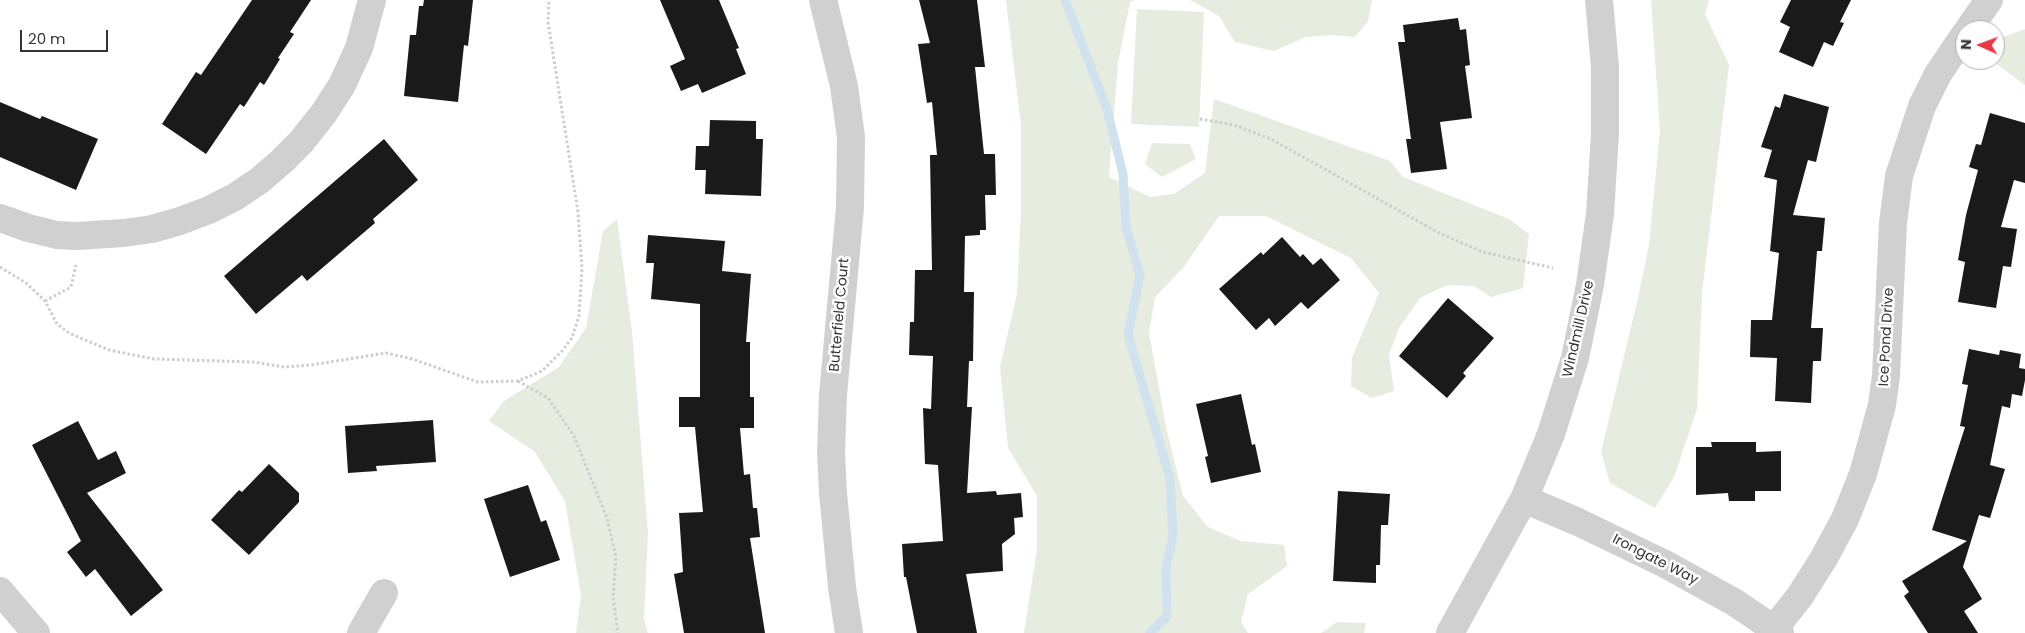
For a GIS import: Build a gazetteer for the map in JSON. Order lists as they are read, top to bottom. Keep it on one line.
{"streets":{"street":["Butterfield Court","Windmill Drive","Ice Pond Drive","Irongate Way"]},"crossings":[["Windmill Drive","Irongate Way"],["Ice Pond Drive","Irongate Way"]],"scale_bar":"20 m","north":"left"}
